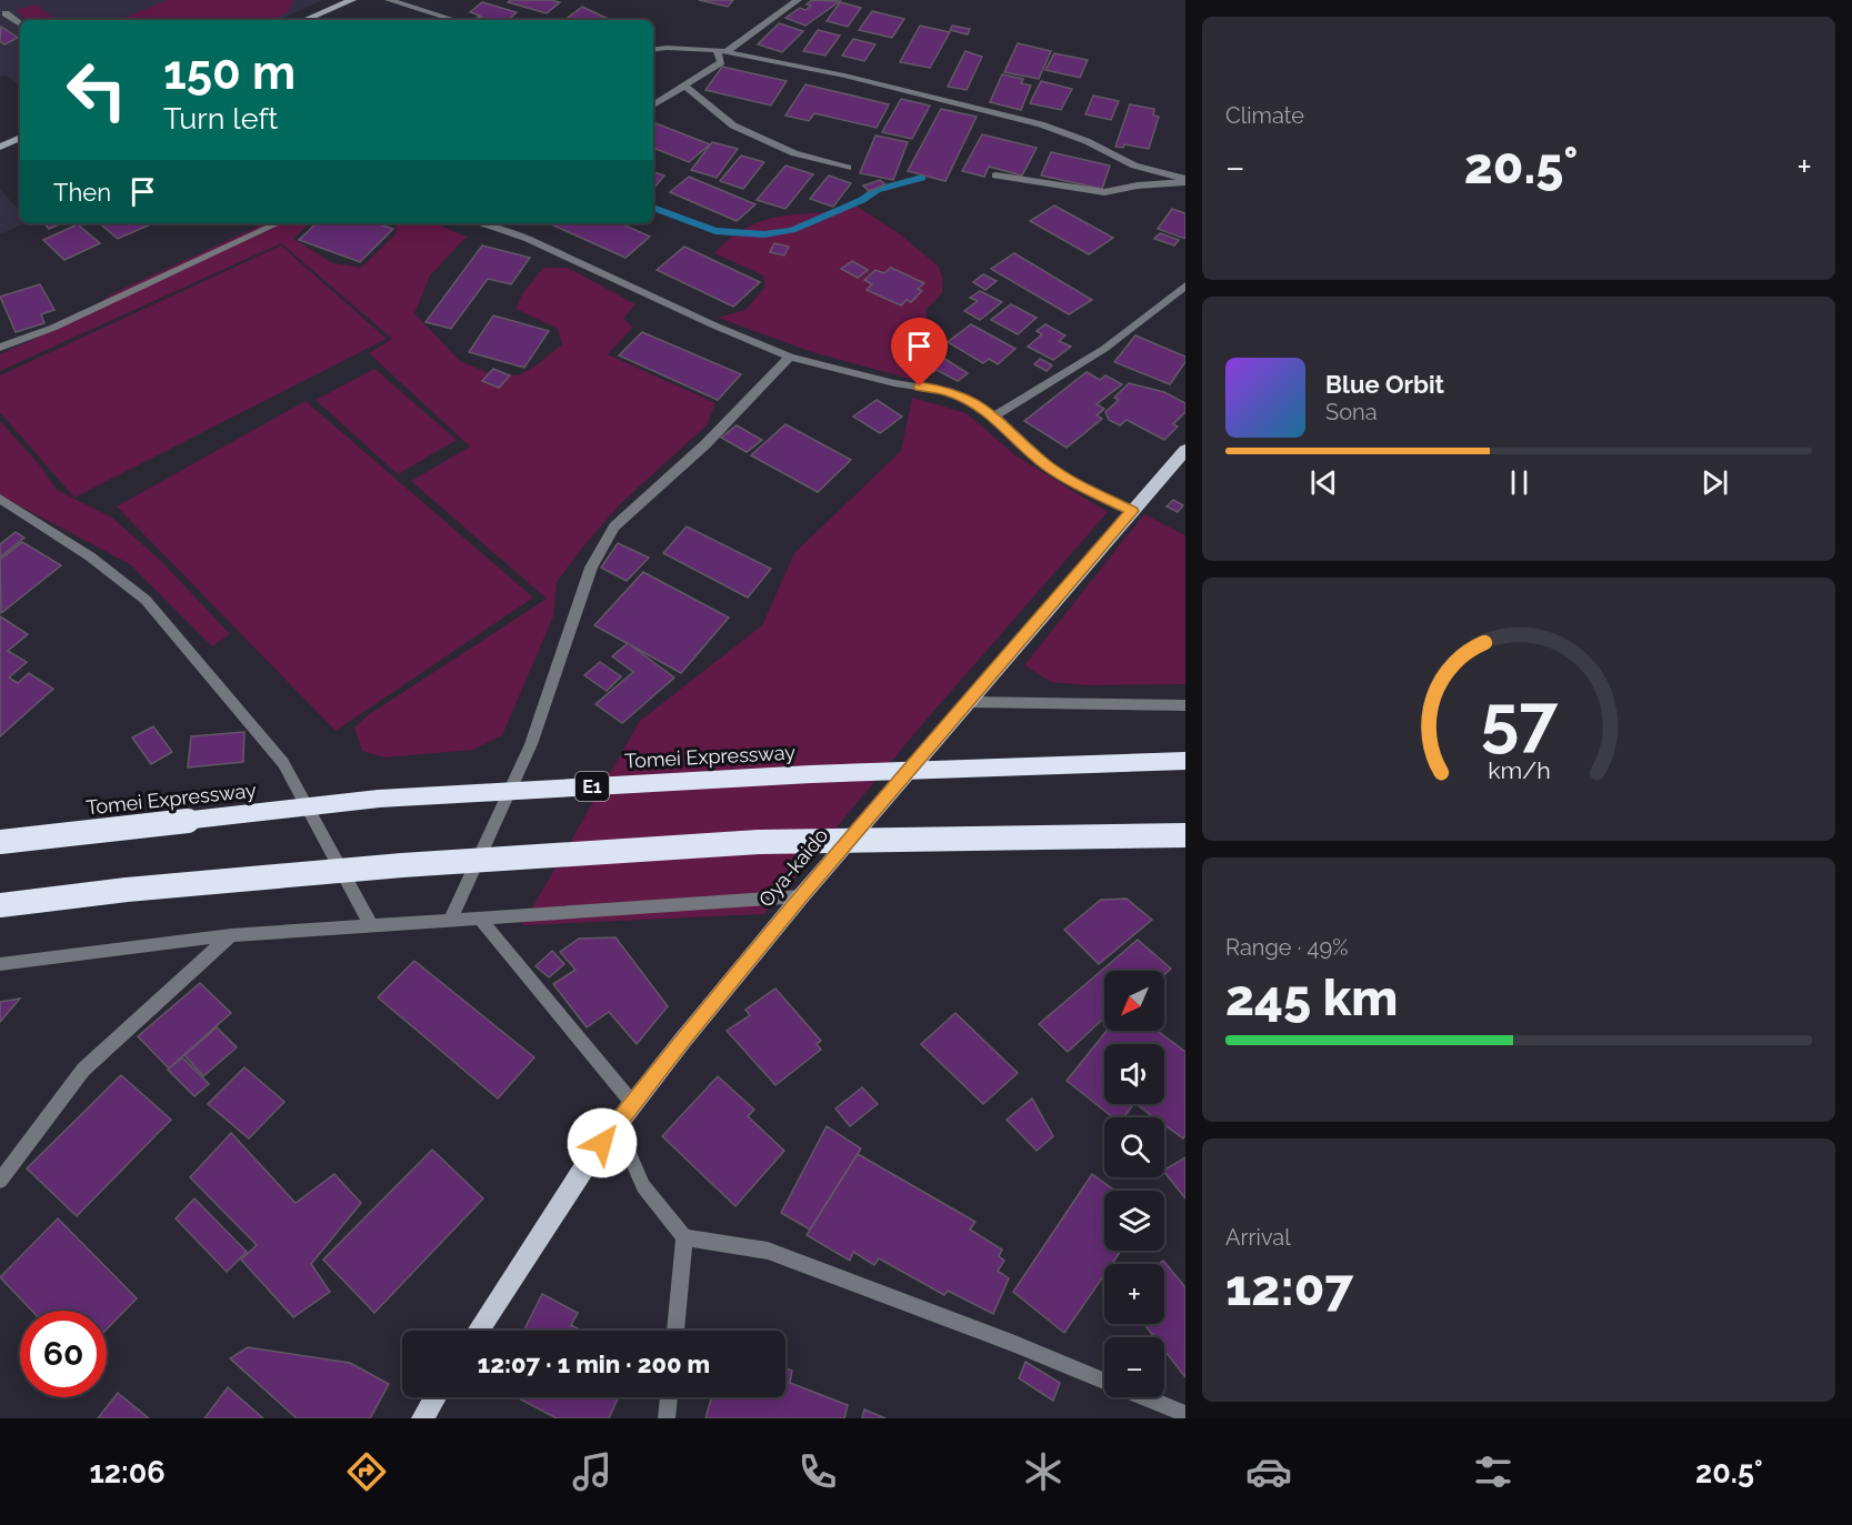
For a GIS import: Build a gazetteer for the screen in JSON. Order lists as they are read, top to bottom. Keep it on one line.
{"streets":{"highway":["Tomei Expressway","E1"],"main road":["Oya-kaido"]},"north":"bottom left","page":{"tile":["Climate",["Range · 49%","245 km"],["Arrival","12:07"]],"turn":["150 m","Turn left"],"heat":["−","20.5°","+"],"then":"Then","song":["Blue Orbit","Sona"],"map_buttons":["+","−"],"limit":"60","trip":"12:07 · 1 min · 200 m","tabs":["12:06","20.5°"],"gauge":["57","km/h"]}}
